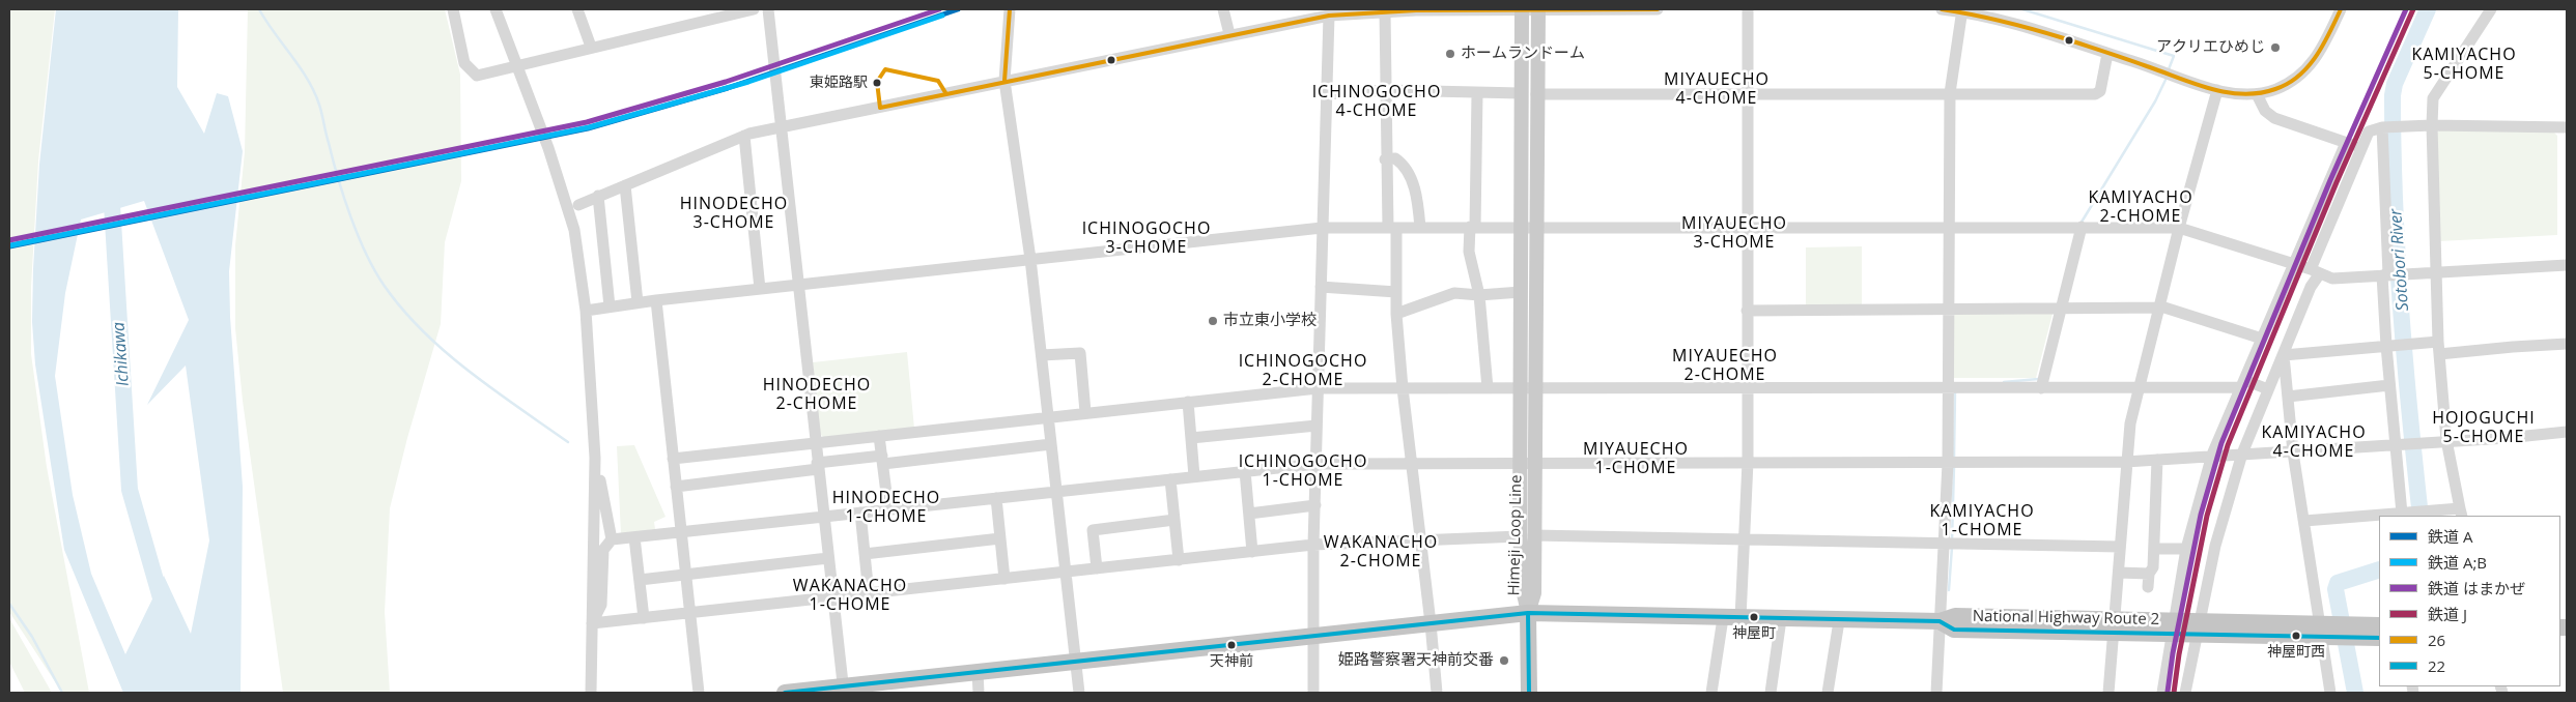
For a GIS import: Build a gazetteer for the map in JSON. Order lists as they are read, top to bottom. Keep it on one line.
{"streets":{"highway":["National Highway Route 2"],"main road":["Himeji Loop Line"]},"crossings":[["Himeji Loop Line","National Highway Route 2"]],"districts":["KAMIYACHO 5-CHOME","MIYAUECHO 4-CHOME","ICHINOGOCHO 4-CHOME","KAMIYACHO 2-CHOME","HINODECHO 3-CHOME","MIYAUECHO 3-CHOME","ICHINOGOCHO 3-CHOME","MIYAUECHO 2-CHOME","ICHINOGOCHO 2-CHOME","HINODECHO 2-CHOME","HOJOGUCHI 5-CHOME","KAMIYACHO 4-CHOME","MIYAUECHO 1-CHOME","ICHINOGOCHO 1-CHOME","HINODECHO 1-CHOME","KAMIYACHO 1-CHOME","WAKANACHO 2-CHOME","WAKANACHO 1-CHOME"],"water":["Sotobori River","Ichikawa"],"places":["アクリエひめじ","ホームランドーム","東姫路駅","市立東小学校","神屋町","神屋町西","天神前","姫路警察署天神前交番"],"lines":["rail line A","rail line はまかぜ","rail line J","transit line 26","rail line A;B","transit line 22"],"legend":["鉄道 A","鉄道 A;B","鉄道 はまかぜ","鉄道 J","26","22"]}
